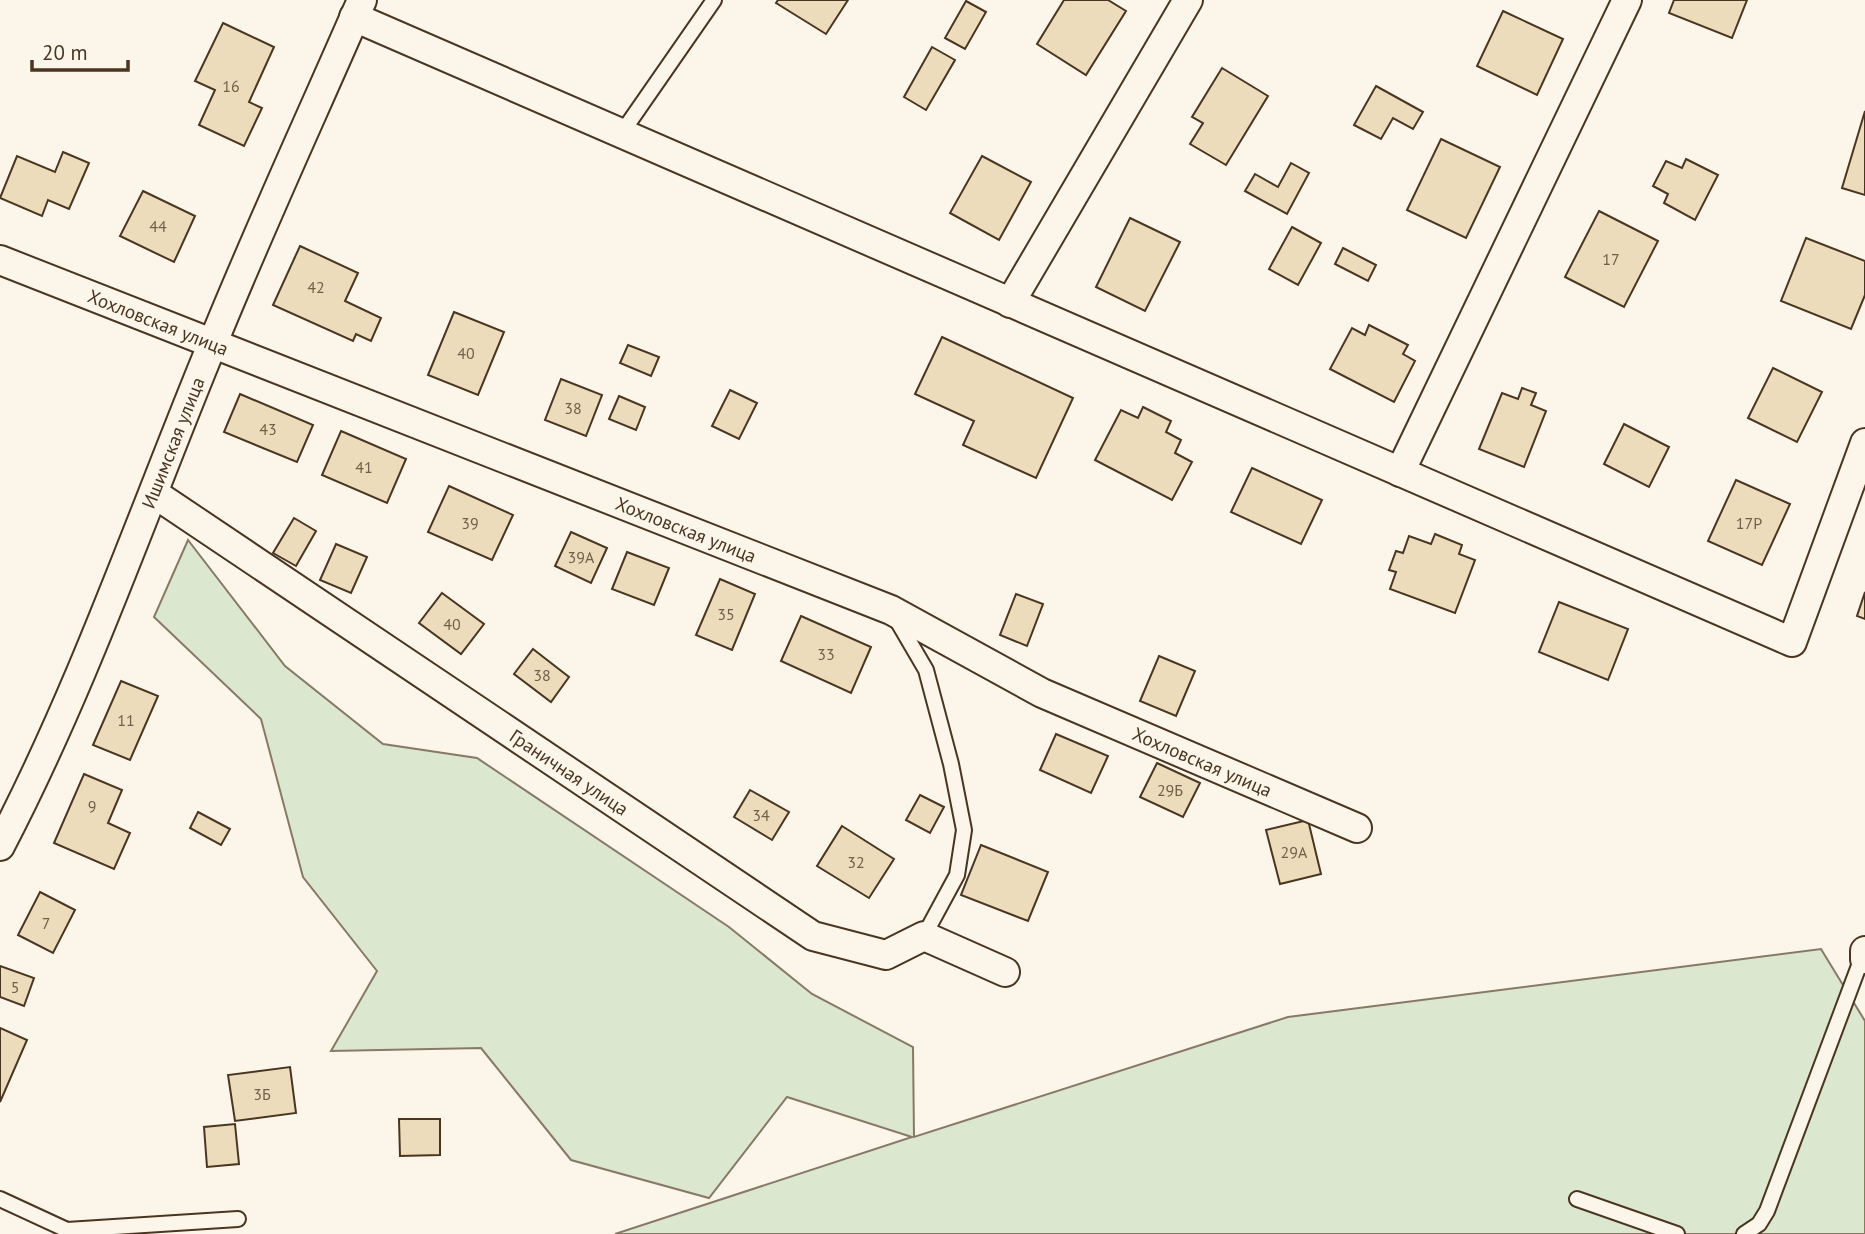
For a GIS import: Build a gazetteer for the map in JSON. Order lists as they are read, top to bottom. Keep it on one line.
{"streets":{"street":["Хохловская улица","Ишимская улица","Граничная улица"]},"crossings":[["Хохловская улица","Ишимская улица"],["Ишимская улица","Граничная улица"]],"house_numbers":["16","44","17","42","40","38","43","41","39","17Р","39А","35","40","33","38","11","29Б","9","34","29А","32","7","5","3Б"],"scale_bar":"20 m"}
